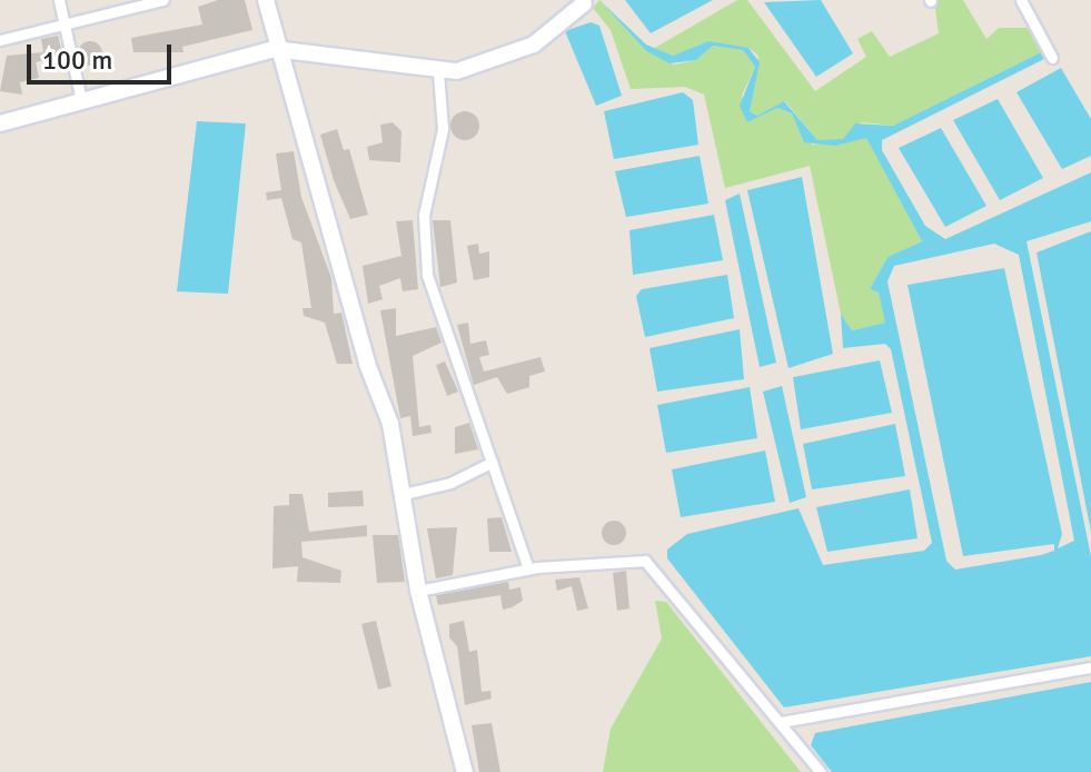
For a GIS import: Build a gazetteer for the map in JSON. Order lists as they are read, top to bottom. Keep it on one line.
{"scale_bar":"100 m"}
